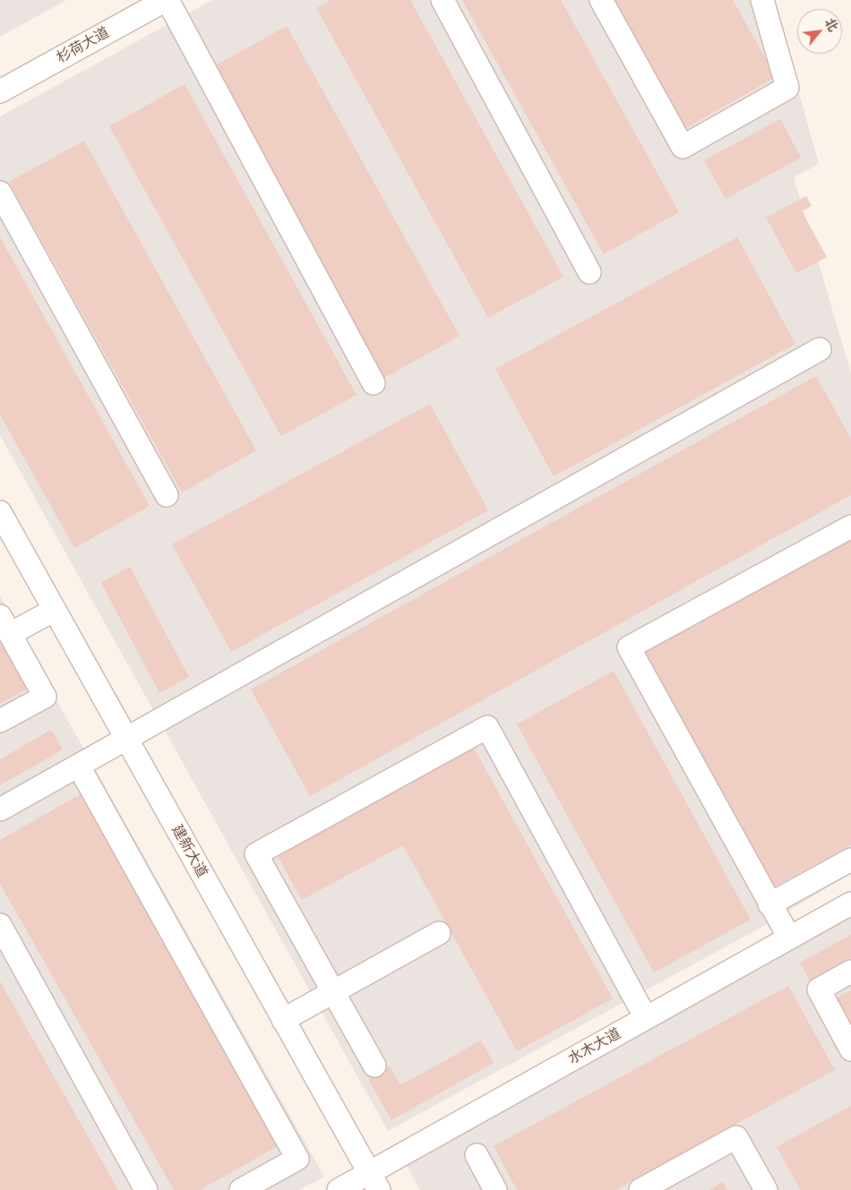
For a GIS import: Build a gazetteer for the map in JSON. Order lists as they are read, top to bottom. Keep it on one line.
{"streets":{"street":["杉荷大道","建新大道","水木大道"]},"crossings":[["建新大道","水木大道"]],"north":"top right"}
